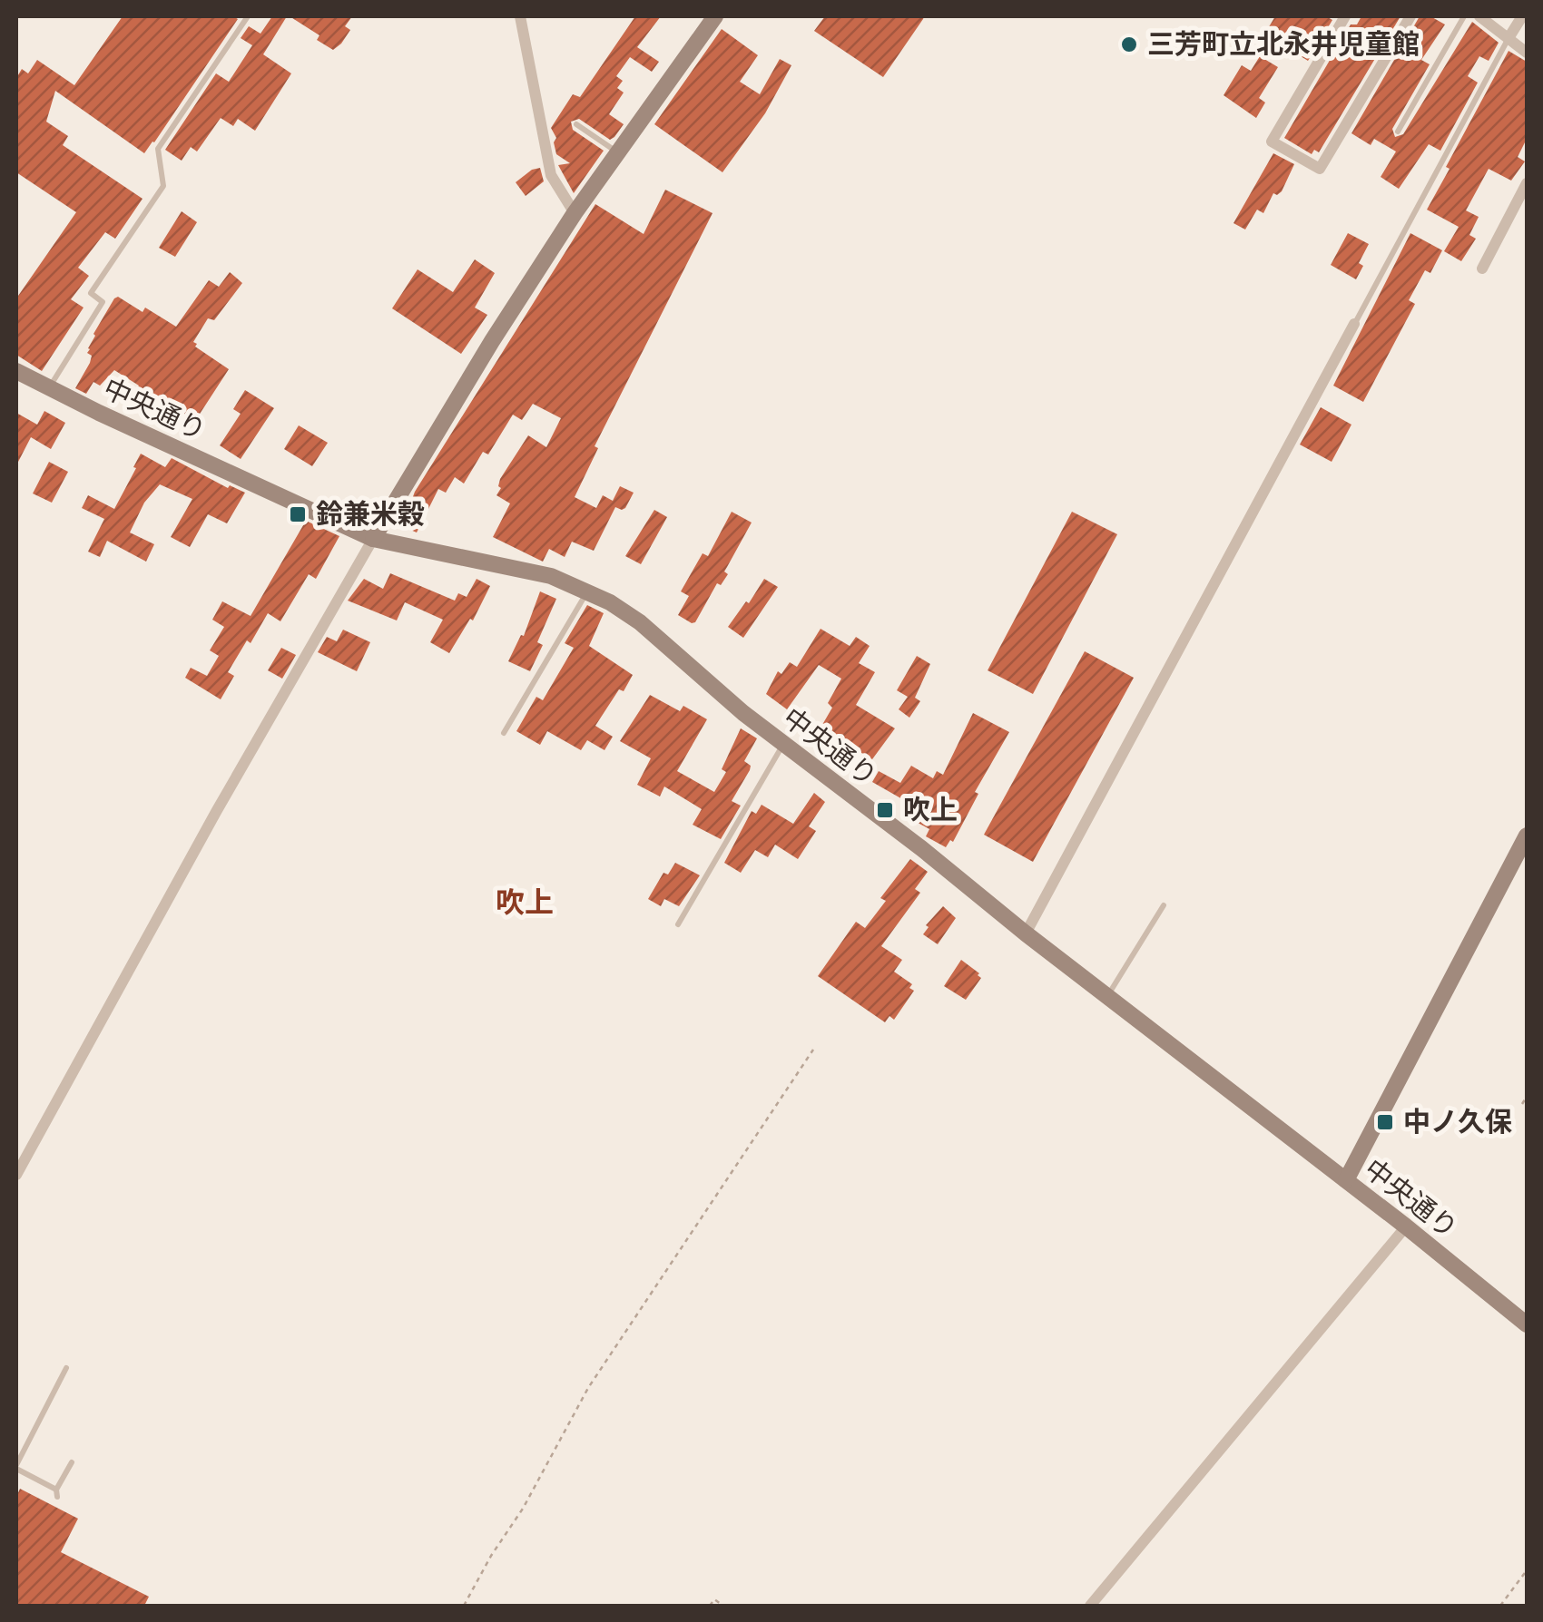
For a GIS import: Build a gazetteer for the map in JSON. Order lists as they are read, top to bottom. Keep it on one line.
{"streets":{"street":["中央通り"]},"districts":["吹上"],"places":{"other":["三芳町立北永井児童館"],"transit":["鈴兼米穀","吹上","中ノ久保"]}}
